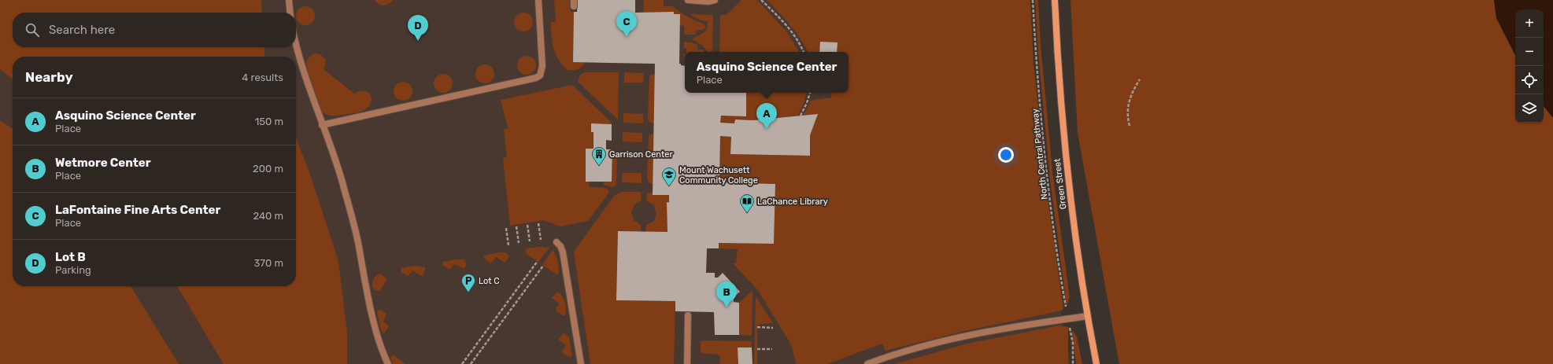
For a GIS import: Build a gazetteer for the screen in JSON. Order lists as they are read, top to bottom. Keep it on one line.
{"streets":{"street":["Green Street"],"path":["North Central Pathway"]},"places":{"building":["Garrison Center"],"school or university":["Mount Wachusett Community College"],"library":["LaChance Library"],"parking":["Lot C"]},"page":{"map_buttons":["+","−"],"pins":["C","D","A","B"],"search":"Search here","popup":["Asquino Science Center","Place"],"heading":["Nearby","4 results"],"list":[{"mark":"A","name":"Asquino Science Center","note":"Place","value":"150 m"},{"mark":"B","name":"Wetmore Center","note":"Place","value":"200 m"},{"mark":"C","name":"LaFontaine Fine Arts Center","note":"Place","value":"240 m"},{"mark":"D","name":"Lot B","note":"Parking","value":"370 m"}]}}
